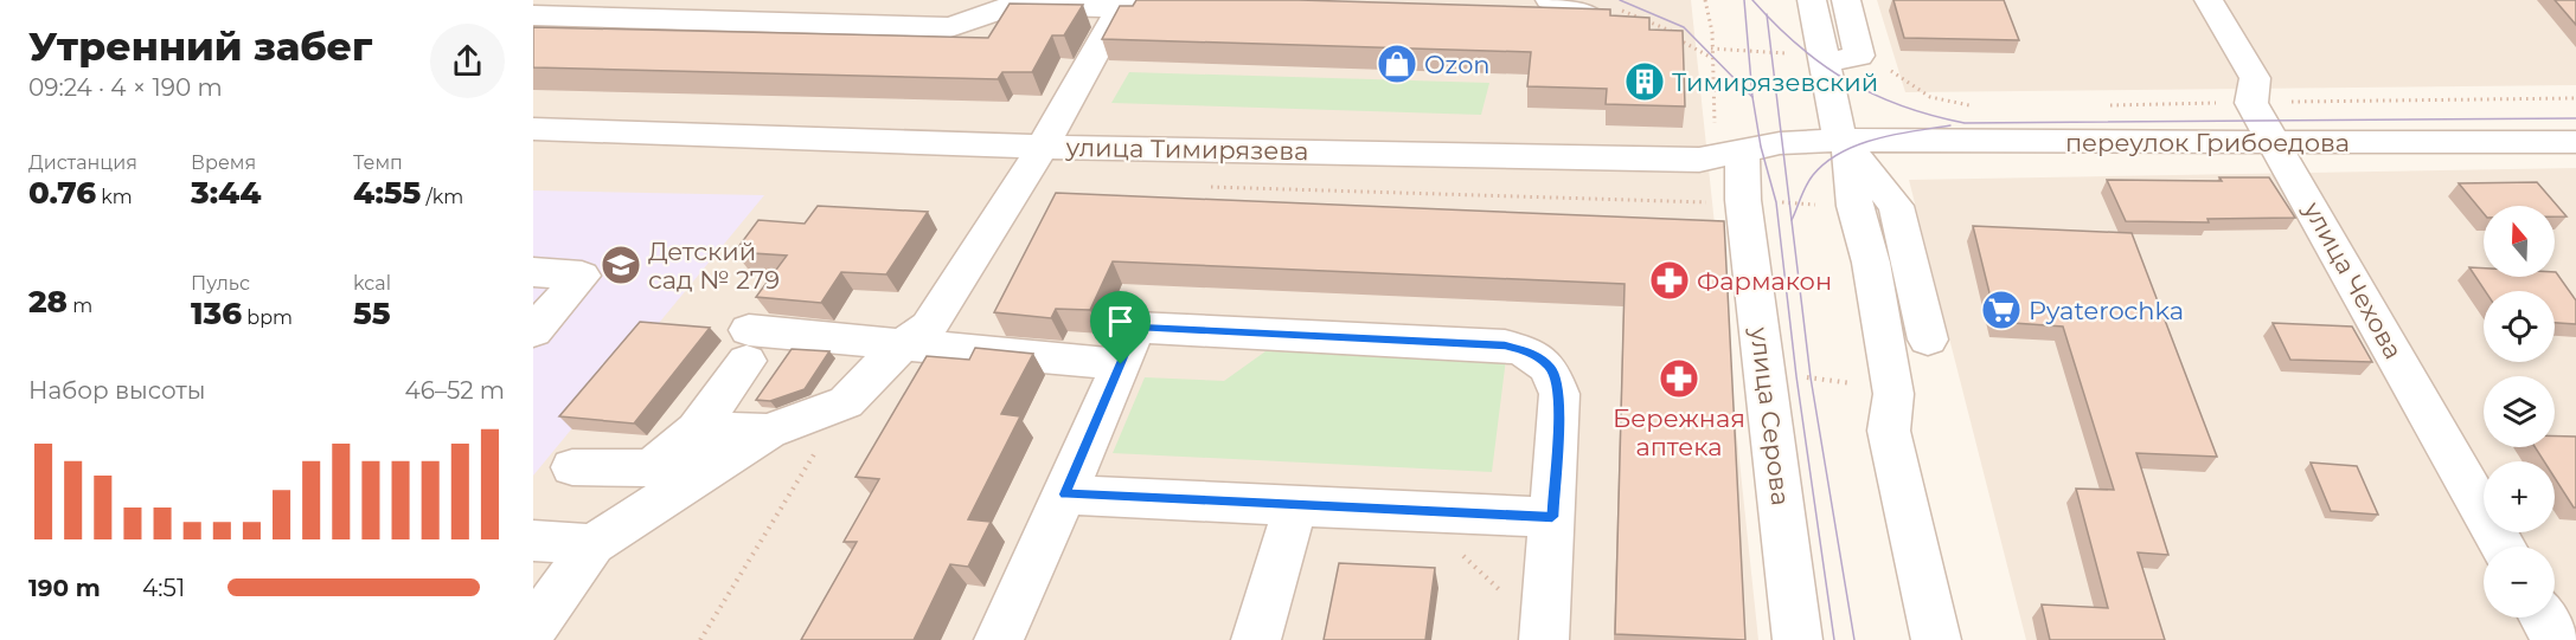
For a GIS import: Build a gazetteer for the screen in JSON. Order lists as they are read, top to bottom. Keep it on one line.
{"streets":{"street":["переулок Грибоедова","улица Тимирязева","улица Чехова","улица Серова"]},"crossings":[["переулок Грибоедова","улица Тимирязева"],["переулок Грибоедова","улица Чехова"],["улица Тимирязева","улица Серова"]],"places":{"shop":["Ozon"],"building":["Тимирязевский"],"school or university":["Детский сад № 279"],"pharmacy":["Фармакон","Бережная аптека"],"supermarket":["Pyaterochka"]},"north":"top","page":{"heading":["Утренний забег","09:24 · 4 × 190 m"],"stats":[["Дистанция","0.76 km"],["Время","3:44"],["Темп","4:55 /km"],["28 m"],["Пульс","136 bpm"],["kcal","55"]],"map_buttons":["+","−"],"chart":["Набор высоты","46–52 m"],"list":[{"name":"190 m","note":"4:51"}]}}
